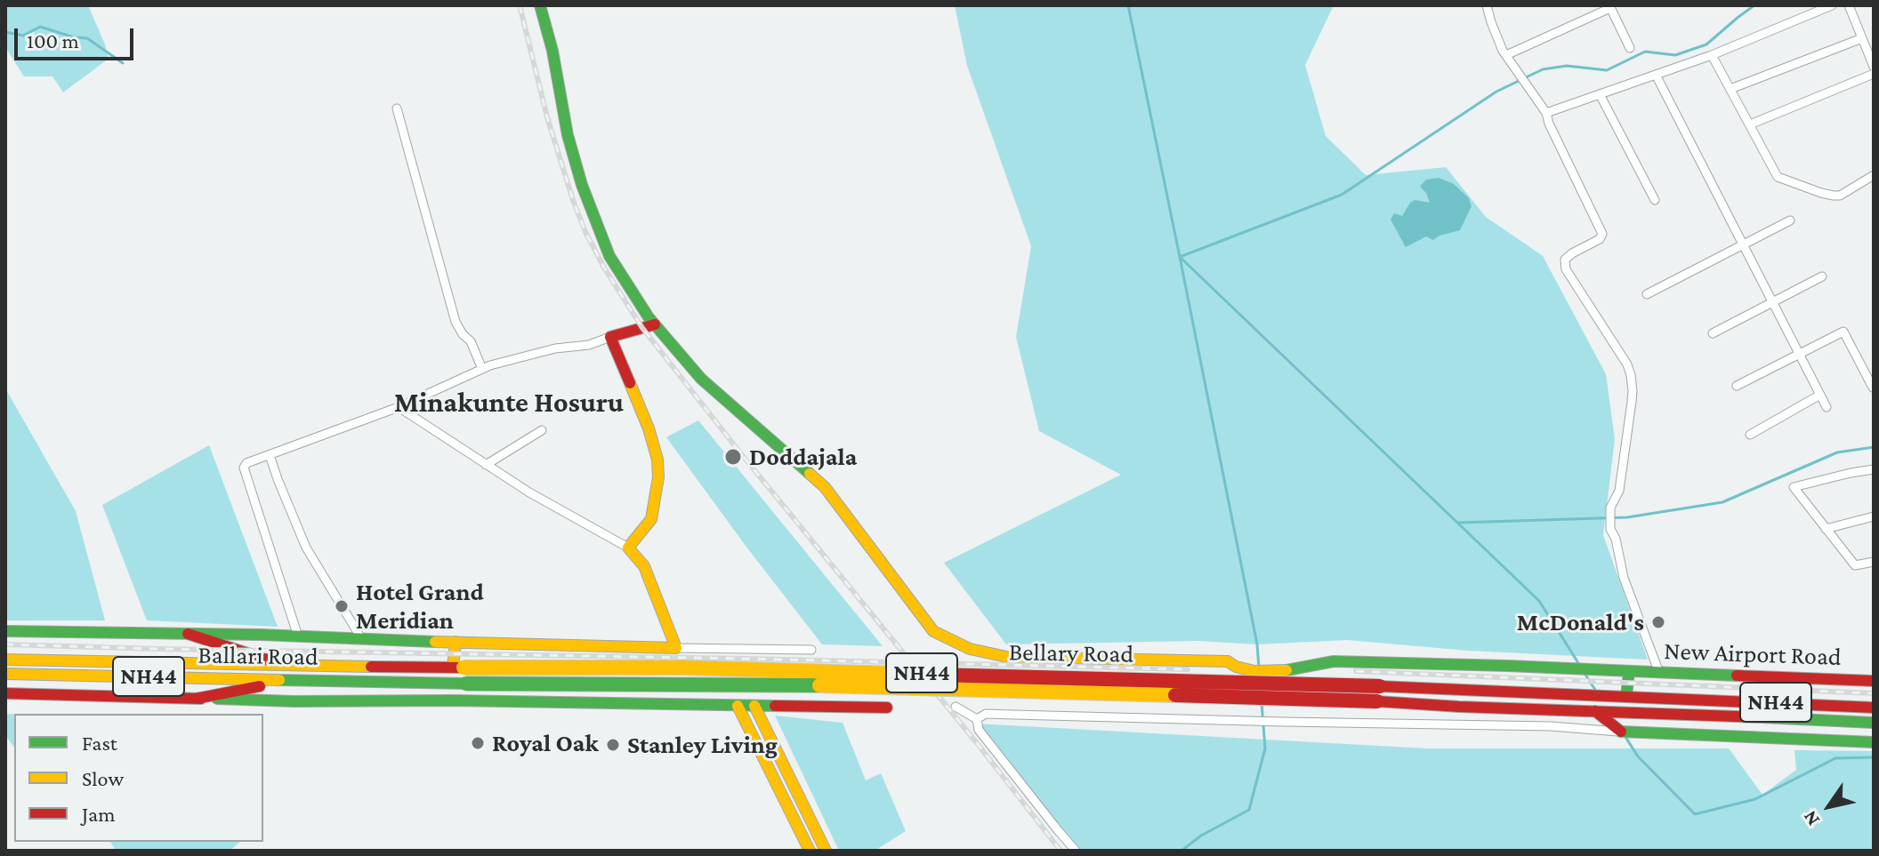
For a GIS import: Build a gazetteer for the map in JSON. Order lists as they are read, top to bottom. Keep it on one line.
{"streets":{"main road":["Bellary Road","New Airport Road","Ballari Road","NH44"]},"crossings":[["Bellary Road","Ballari Road"],["Bellary Road","NH44"]],"districts":["Minakunte Hosuru"],"places":["Doddajala","Hotel Grand Meridian","McDonald's","Royal Oak","Stanley Living"],"legend":["Fast","Slow","Jam"],"scale_bar":"100 m","north":"bottom left"}
